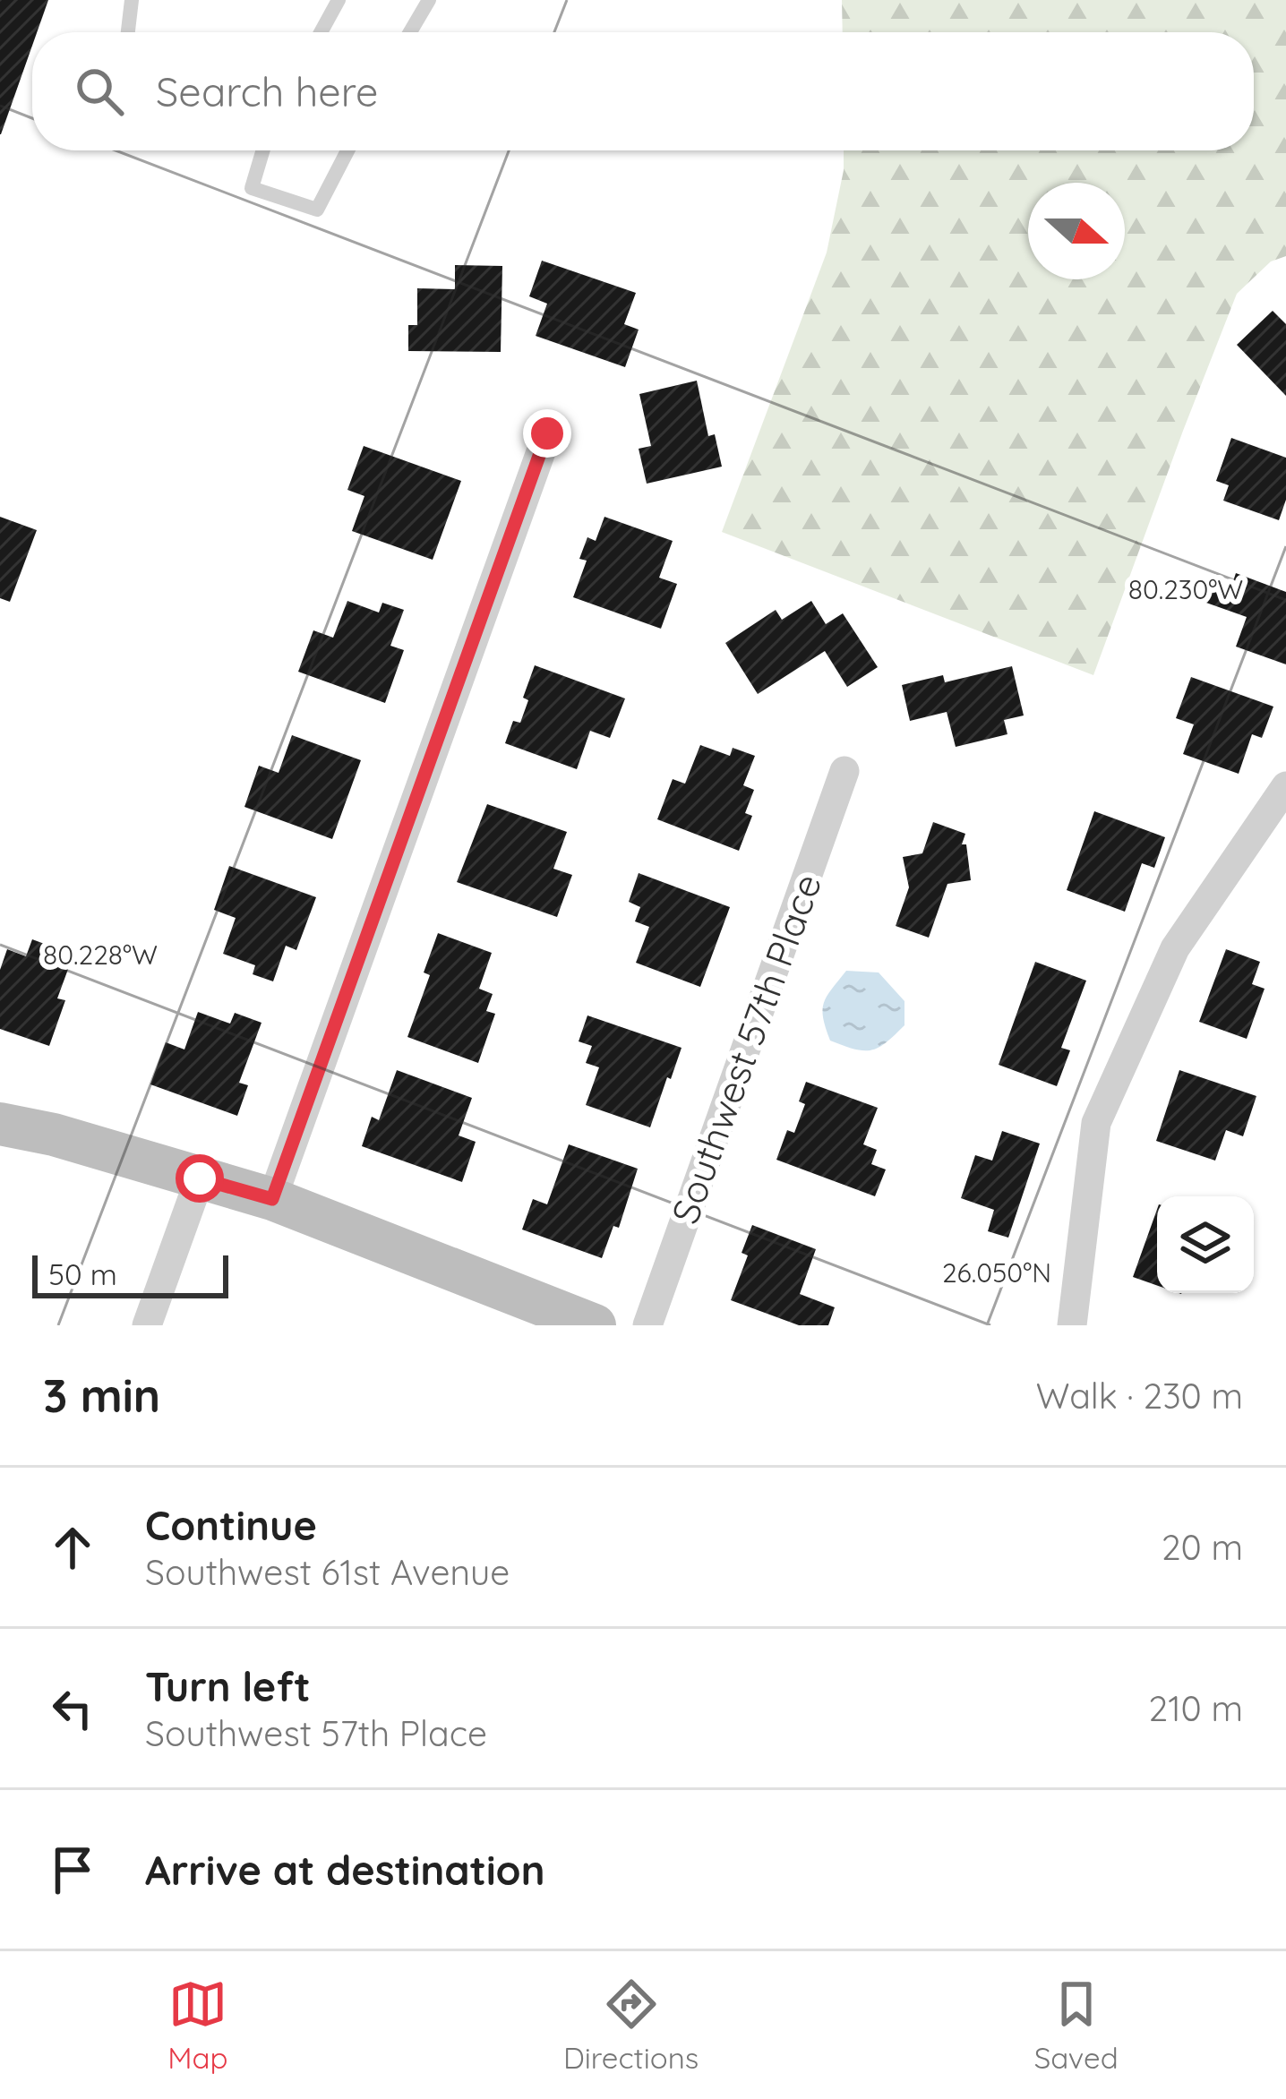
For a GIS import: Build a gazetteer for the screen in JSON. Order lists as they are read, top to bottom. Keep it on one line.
{"streets":{"street":["Southwest 57th Place"]},"scale_bar":"50 m","north":"right","page":{"search":"Search here","scale":"50 m","heading":["3 min","Walk · 230 m"],"list":[["Continue","Southwest 61st Avenue","20 m"],["Turn left","Southwest 57th Place","210 m"],"Arrive at destination"],"nav":["Map","Directions","Saved"]},"coordinates":["80.230°W","80.228°W","26.050°N"]}
